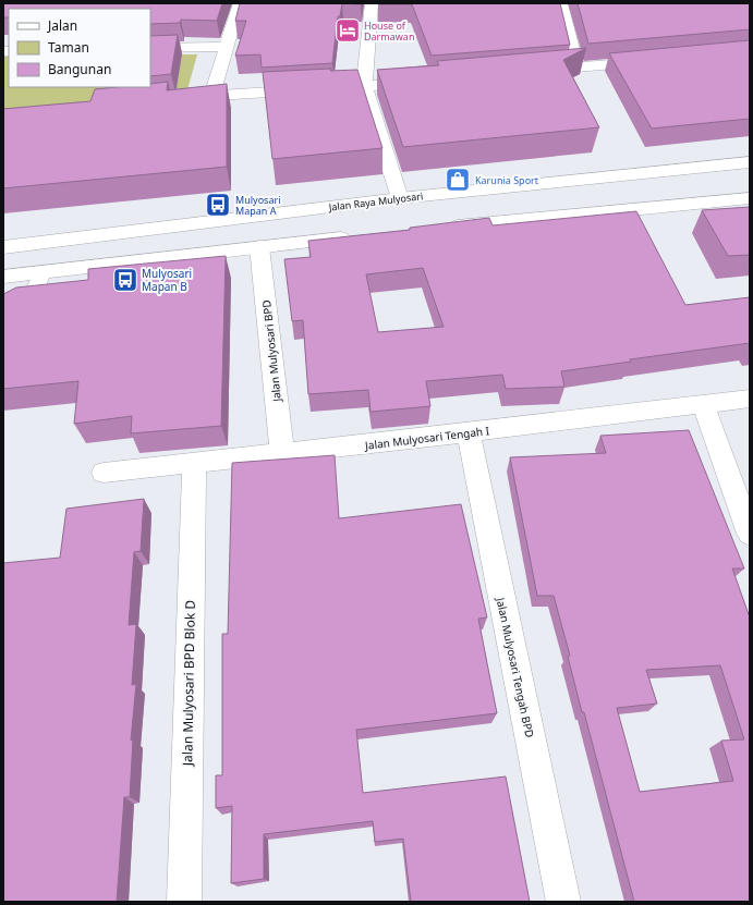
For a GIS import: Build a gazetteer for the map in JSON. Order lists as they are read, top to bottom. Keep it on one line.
{"streets":{"street":["Jalan Raya Mulyosari","Jalan Mulyosari BPD","Jalan Mulyosari Tengah I","Jalan Mulyosari Tengah BPD","Jalan Mulyosari BPD Blok D"]},"crossings":[["Jalan Mulyosari BPD","Jalan Mulyosari Tengah I"],["Jalan Mulyosari Tengah I","Jalan Mulyosari Tengah BPD"],["Jalan Mulyosari Tengah I","Jalan Mulyosari BPD Blok D"]],"places":{"hotel":["House of Darmawan"],"shop":["Karunia Sport"],"bus stop":["Mulyosari Mapan A","Mulyosari Mapan B"]},"legend":["Jalan","Taman","Bangunan"]}
